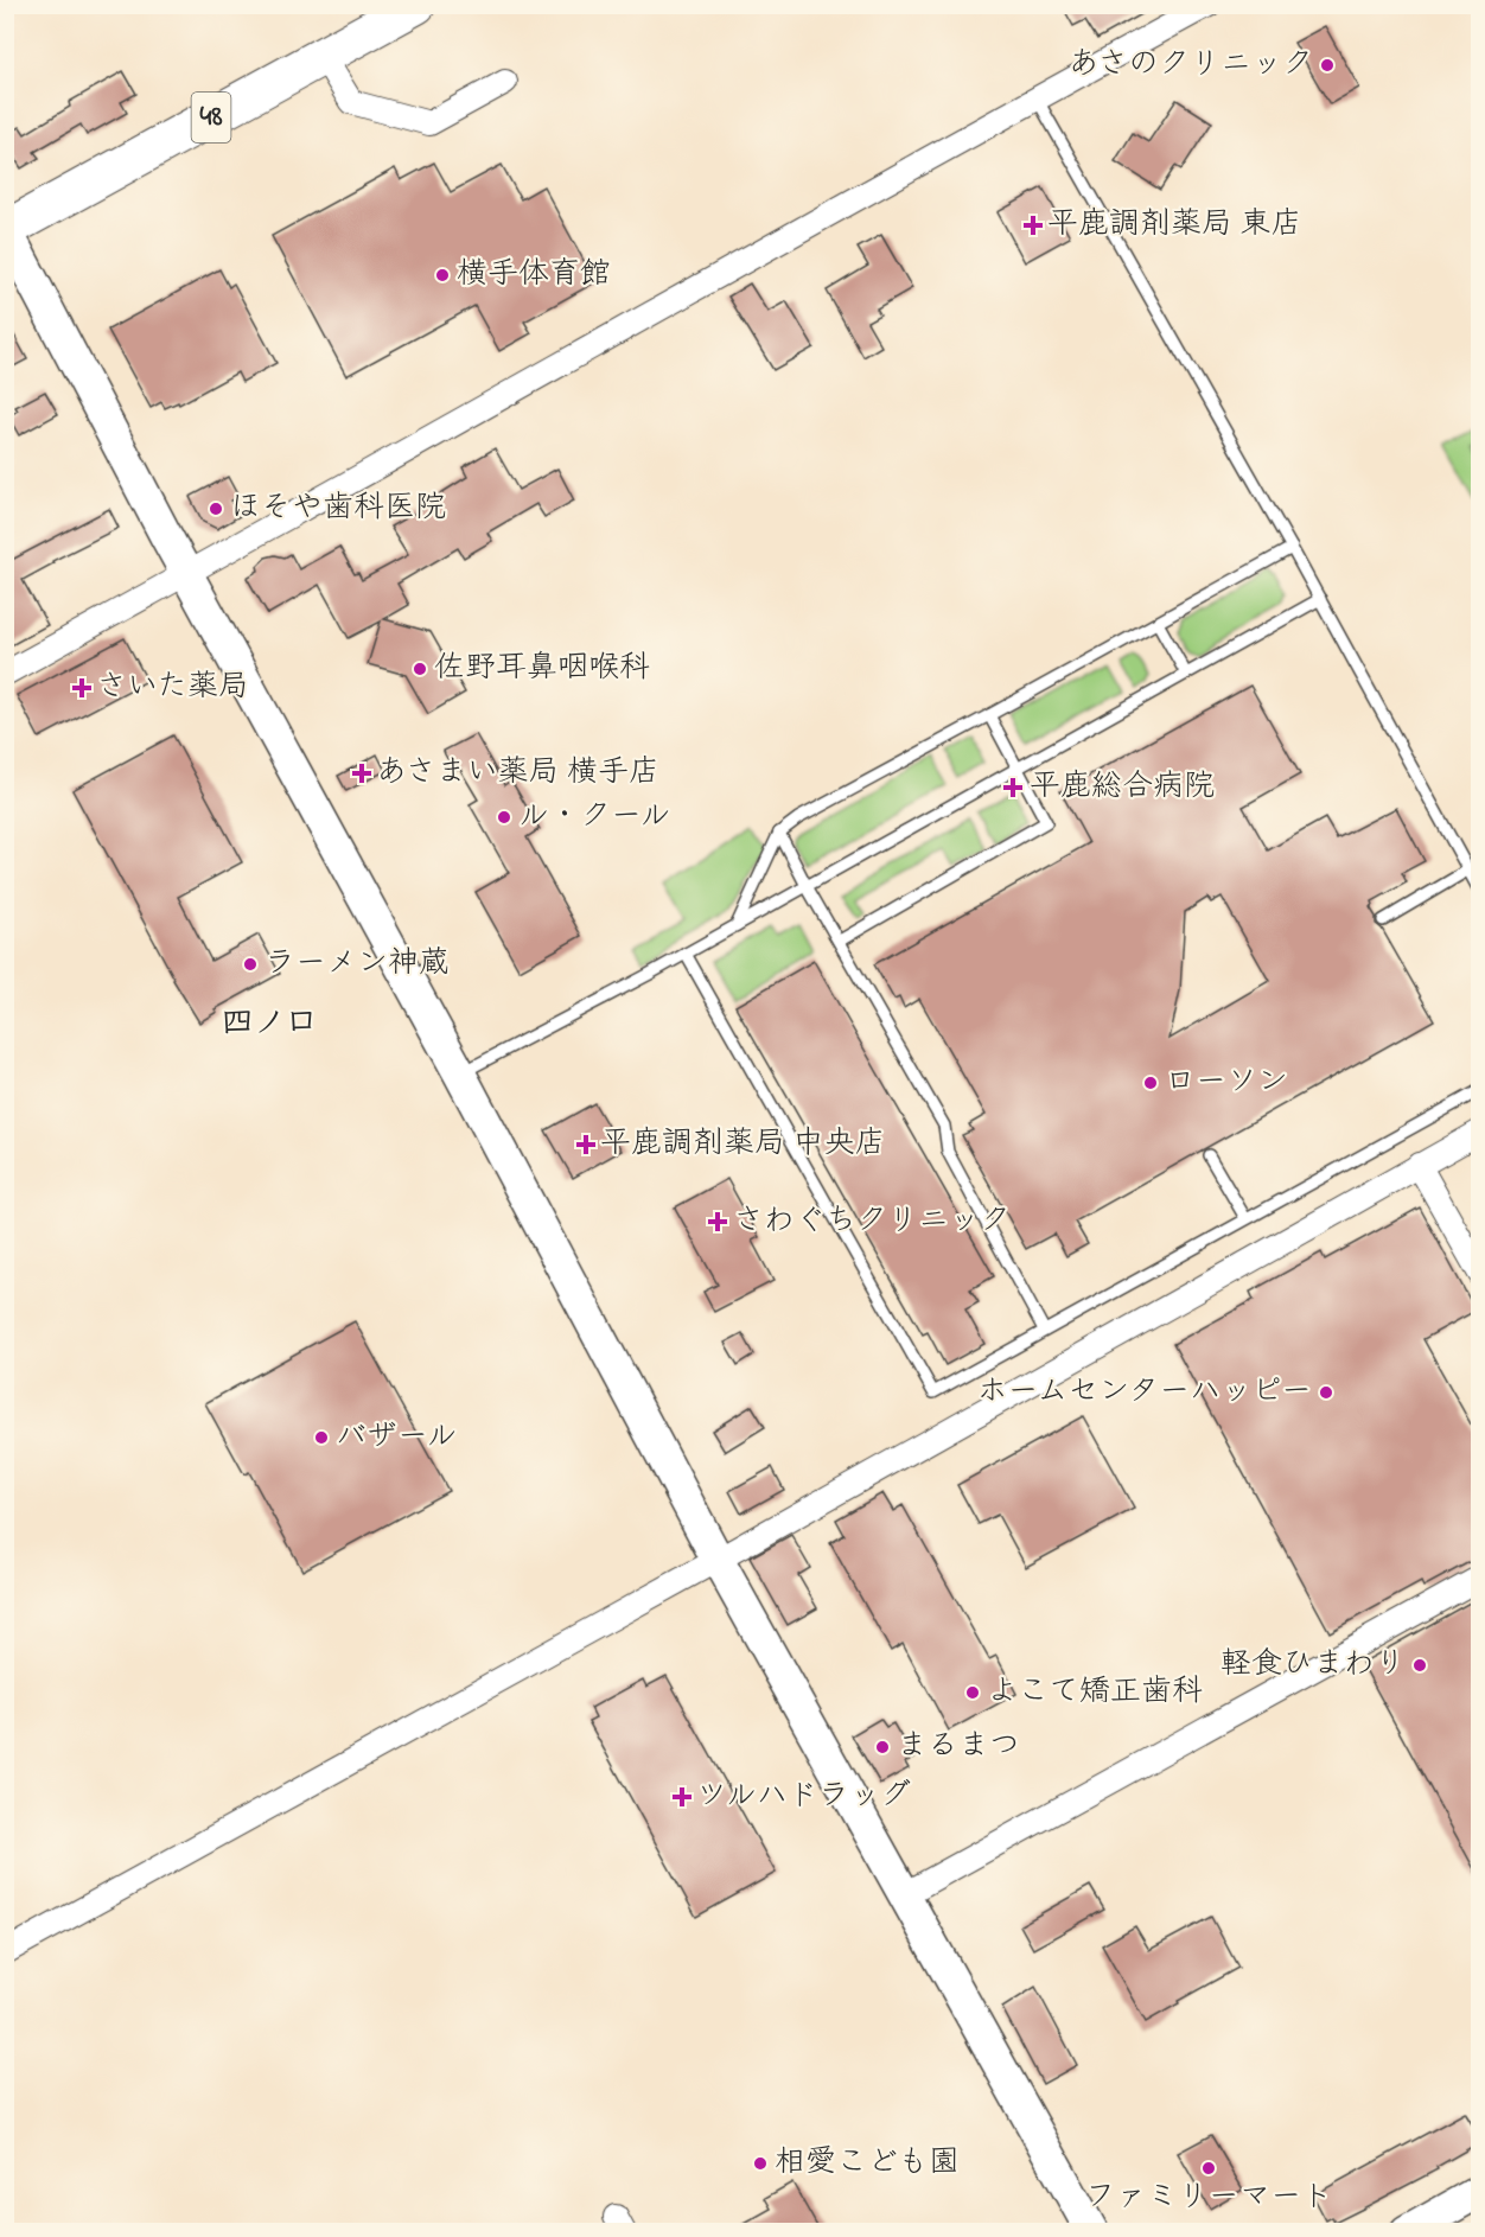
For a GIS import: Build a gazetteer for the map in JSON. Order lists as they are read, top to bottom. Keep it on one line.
{"streets":{"main road":["48"]},"districts":["四ノ口"],"places":{"other":["あさのクリニック","横手体育館","ほそや歯科医院","佐野耳鼻咽喉科","ル・クール","ラーメン神蔵","ローソン","ホームセンターハッピー","バザール","軽食ひまわり","よこて矯正歯科","まるまつ","相愛こども園","ファミリーマート"],"health":["平鹿調剤薬局 東店","さいた薬局","あさまい薬局 横手店","平鹿総合病院","平鹿調剤薬局 中央店","さわぐちクリニック","ツルハドラッグ"]}}
